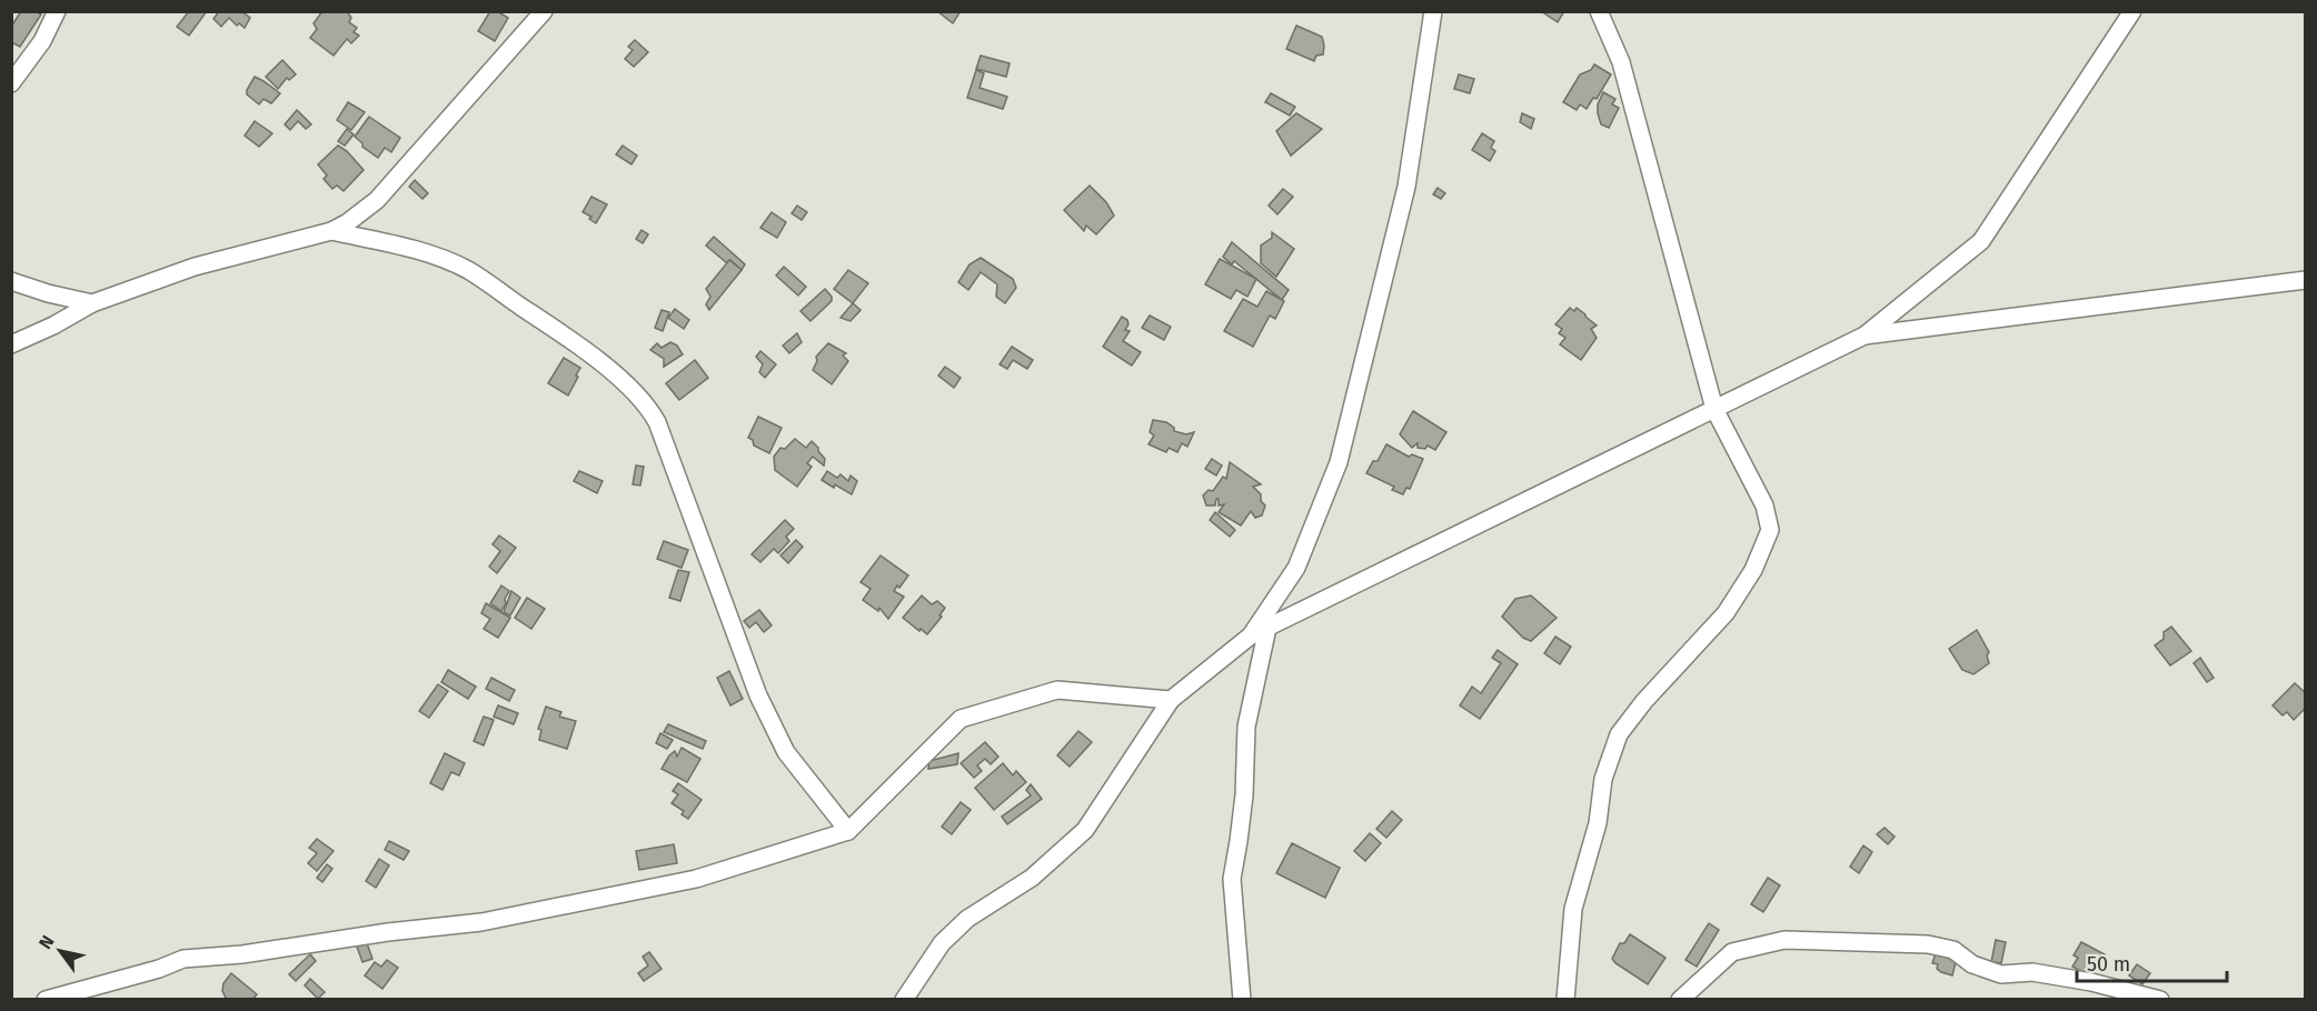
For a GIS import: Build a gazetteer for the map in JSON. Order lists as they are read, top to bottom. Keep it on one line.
{"scale_bar":"50 m","north":"top left"}
